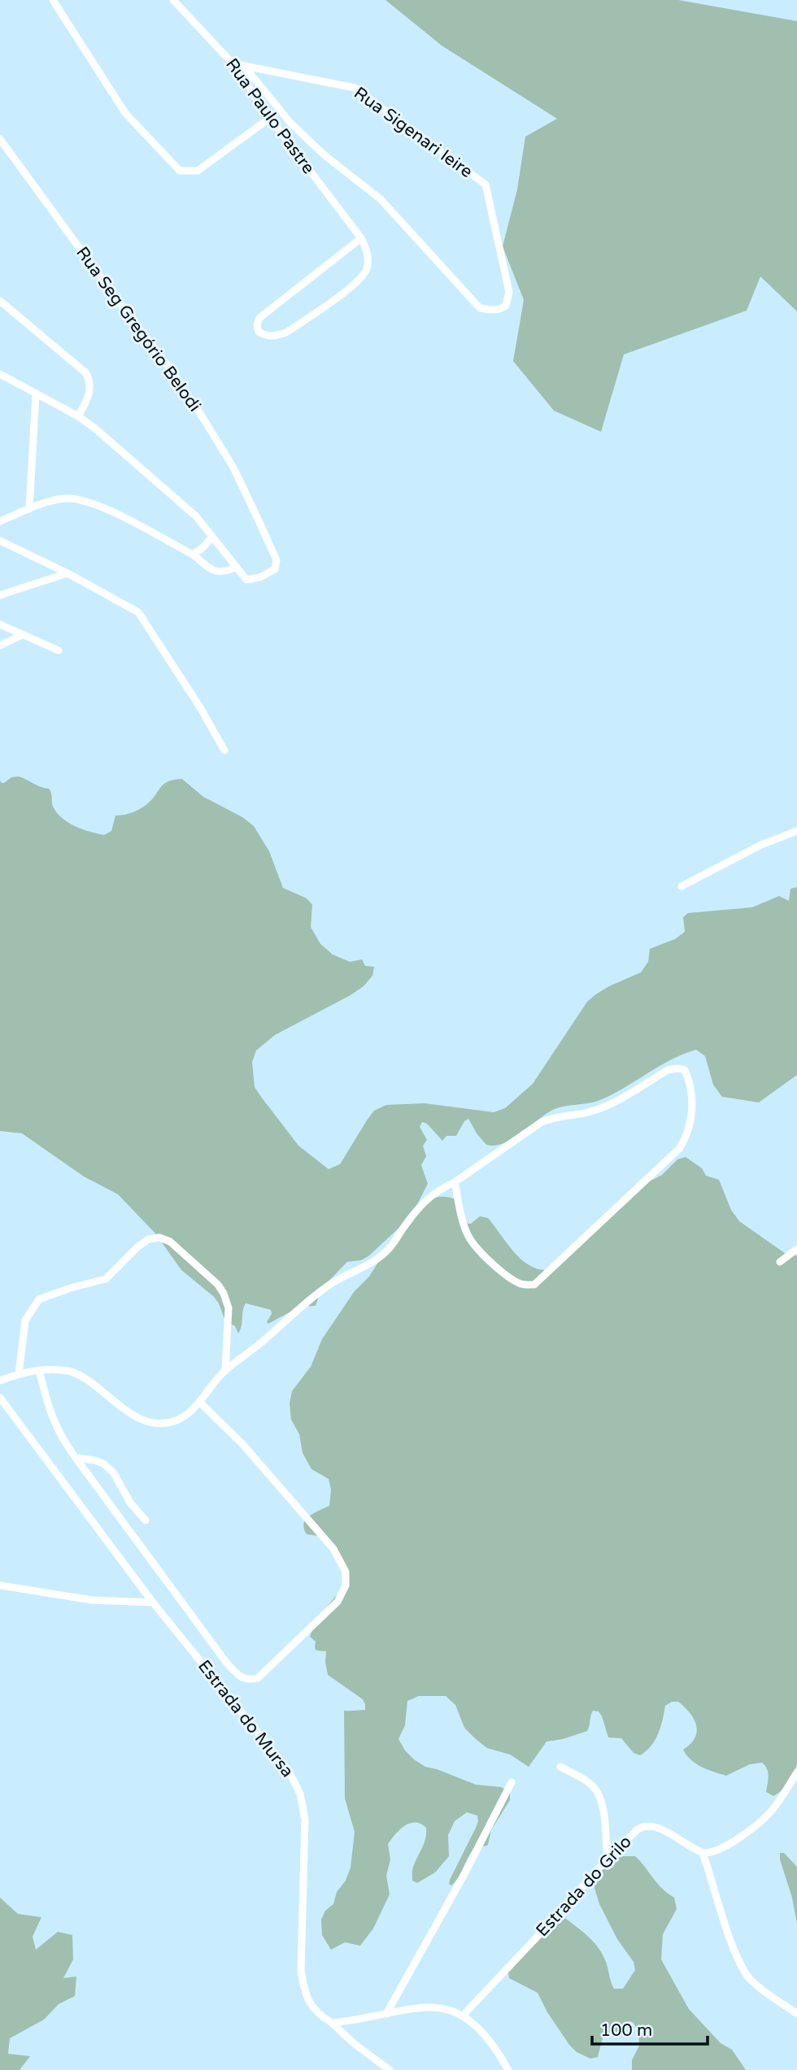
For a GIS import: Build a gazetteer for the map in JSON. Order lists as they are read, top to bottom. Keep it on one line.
{"streets":{"street":["Rua Paulo Pastre","Rua Sigenari Ieire","Rua Seg Gregório Belodi","Estrada do Mursa","Estrada do Grilo"]},"crossings":[["Rua Paulo Pastre","Rua Sigenari Ieire"]],"scale_bar":"100 m"}
